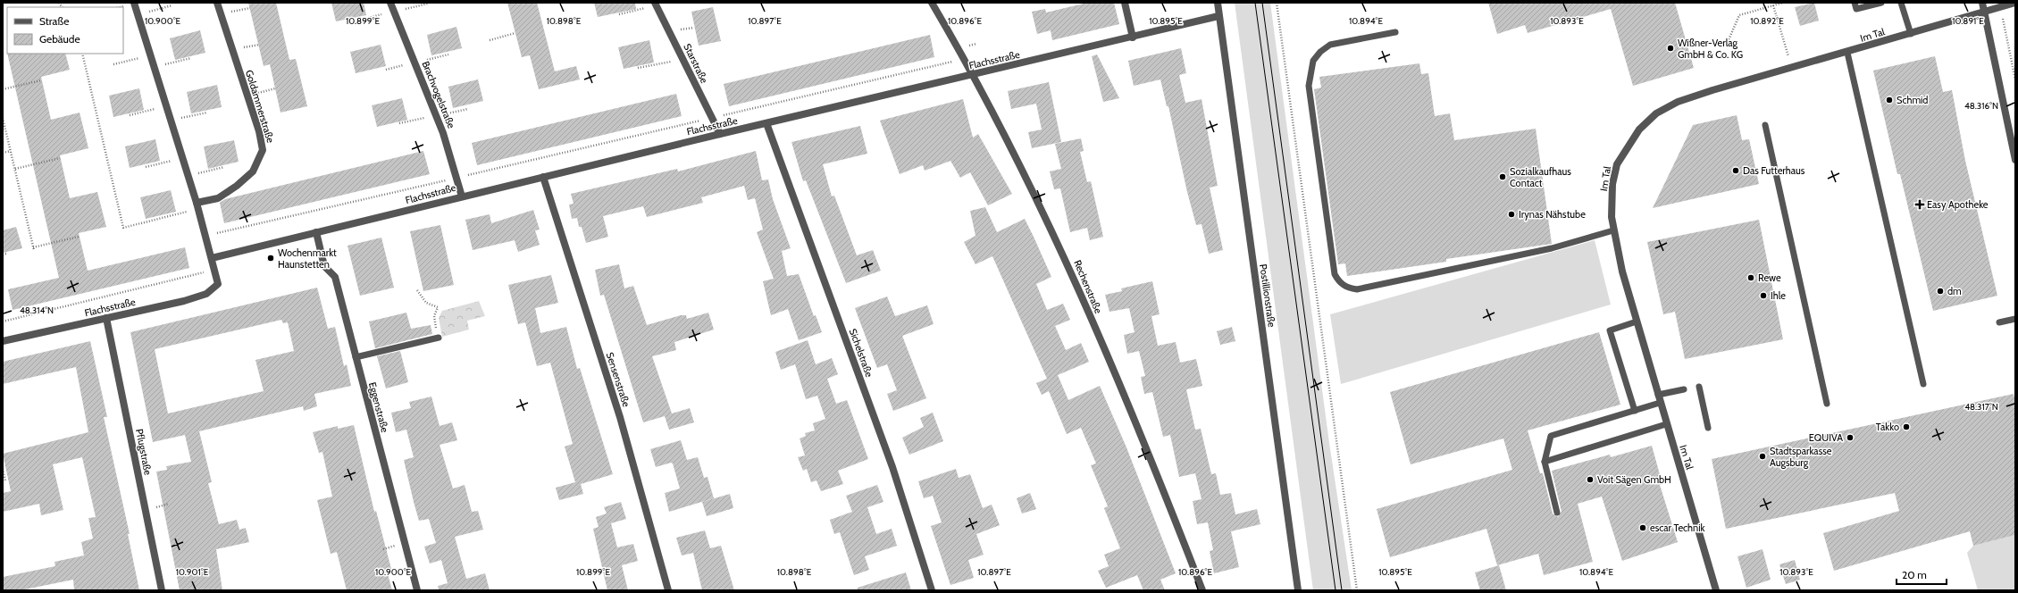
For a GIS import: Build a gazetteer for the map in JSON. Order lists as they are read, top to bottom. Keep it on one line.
{"streets":{"street":["Im Tal","Flachsstraße","Starstraße","Brachvogelstraße","Goldammerstraße","Rechenstraße","Postillionstraße","Sichelstraße","Sensenstraße","Eggenstraße","Pflugstraße"]},"crossings":[["Flachsstraße","Starstraße"],["Flachsstraße","Brachvogelstraße"],["Flachsstraße","Rechenstraße"],["Flachsstraße","Postillionstraße"],["Flachsstraße","Sichelstraße"],["Flachsstraße","Sensenstraße"],["Flachsstraße","Eggenstraße"],["Flachsstraße","Pflugstraße"]],"places":{"other":["Wißner-Verlag GmbH & Co. KG","Schmid","Das Futterhaus","Sozialkaufhaus Contact","Irynas Nähstube","Wochenmarkt Haunstetten","Rewe","dm","Ihle","Takko","EQUIVA","Stadtsparkasse Augsburg","Voit Sägen GmbH","escar Technik"],"health":["Easy Apotheke"]},"legend":["Straße","Gebäude"],"scale_bar":"20 m","coordinates":["10.900°E","10.899°E","10.898°E","10.897°E","10.896°E","10.895°E","10.894°E","10.893°E","10.892°E","10.891°E","48.316°N","48.314°N","48.317°N","10.901°E"]}
